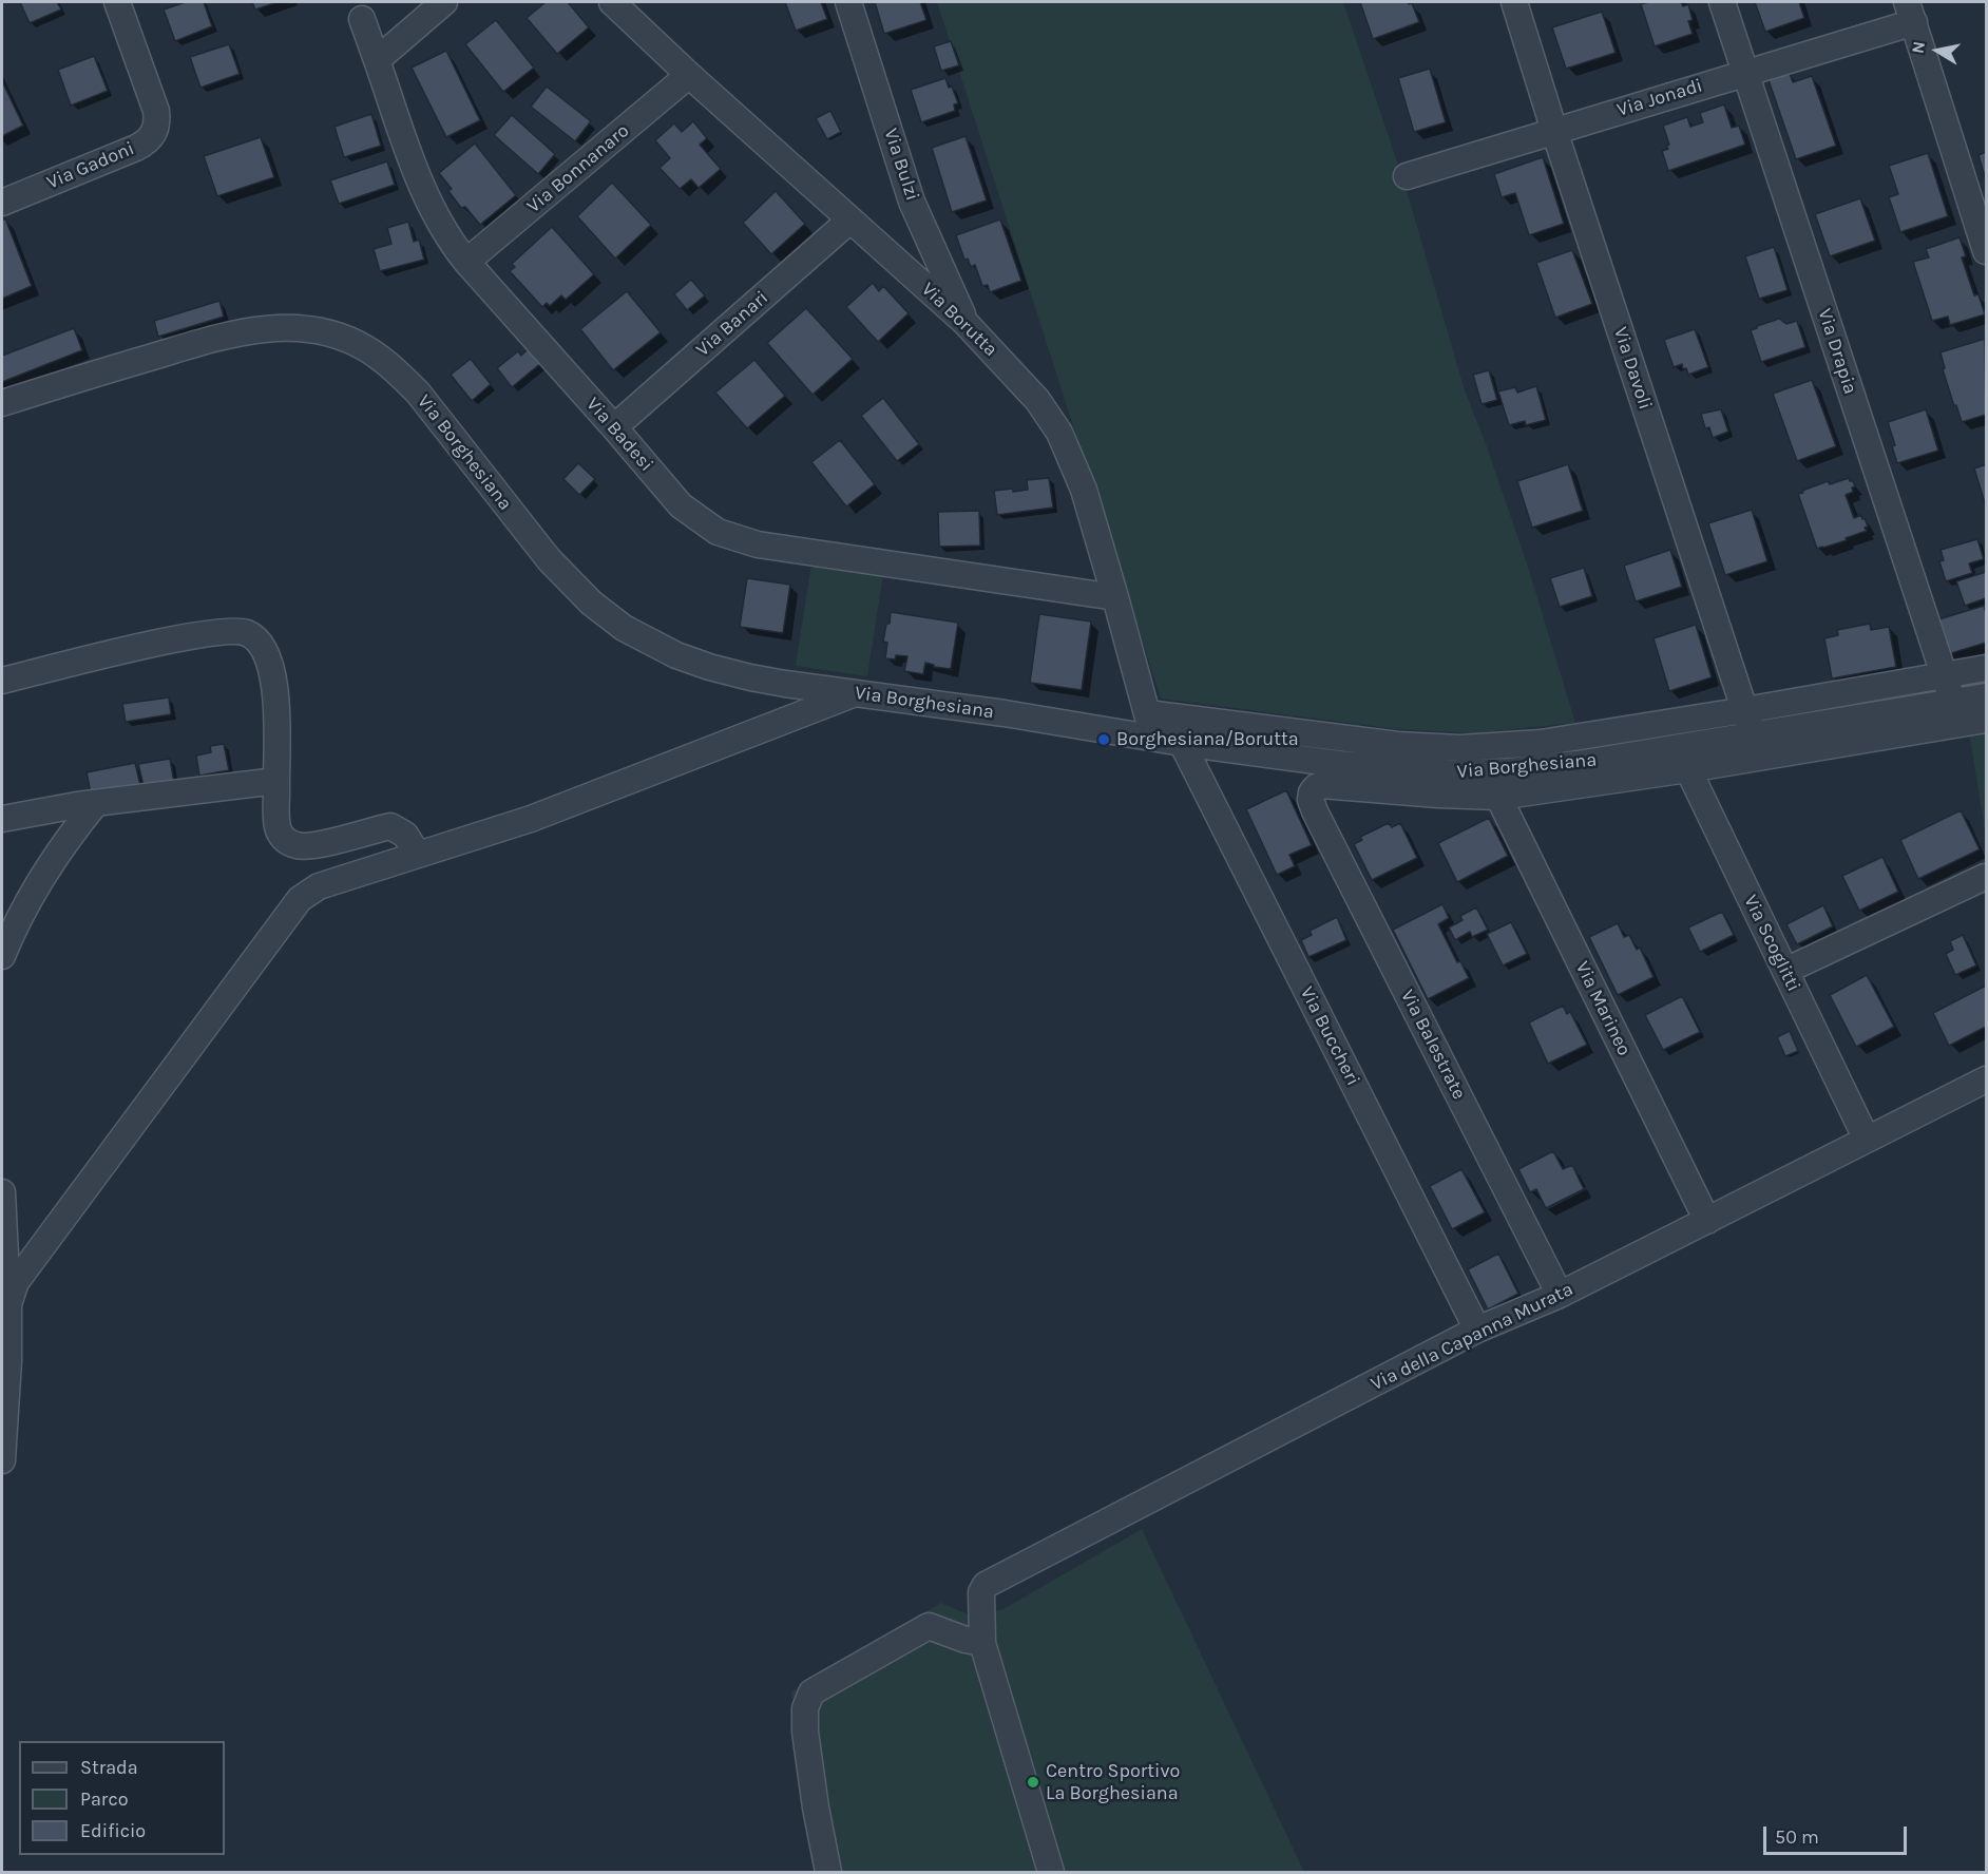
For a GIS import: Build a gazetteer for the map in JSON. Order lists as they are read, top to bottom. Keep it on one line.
{"streets":{"street":["Via Jonadi","Via Bulzi","Via Gadoni","Via Bonnanaro","Via Borutta","Via Banari","Via Drapia","Via Davoli","Via Badesi","Via Borghesiana","Via Scoglitti","Via Marineo","Via Buccheri","Via Balestrate","Via della Capanna Murata"]},"crossings":[["Via Jonadi","Via Drapia"],["Via Jonadi","Via Davoli"],["Via Bulzi","Via Borutta"],["Via Bonnanaro","Via Borutta"],["Via Bonnanaro","Via Badesi"],["Via Borutta","Via Banari"],["Via Borutta","Via Badesi"],["Via Borutta","Via Borghesiana"],["Via Banari","Via Badesi"],["Via Drapia","Via Borghesiana"],["Via Davoli","Via Borghesiana"],["Via Borghesiana","Via Scoglitti"],["Via Borghesiana","Via Marineo"],["Via Borghesiana","Via Buccheri"],["Via Borghesiana","Via Balestrate"],["Via Scoglitti","Via della Capanna Murata"],["Via Marineo","Via della Capanna Murata"],["Via Buccheri","Via della Capanna Murata"],["Via Balestrate","Via della Capanna Murata"]],"places":["Borghesiana/Borutta","Centro Sportivo La Borghesiana"],"legend":["Strada","Parco","Edificio"],"scale_bar":"50 m","north":"left"}
